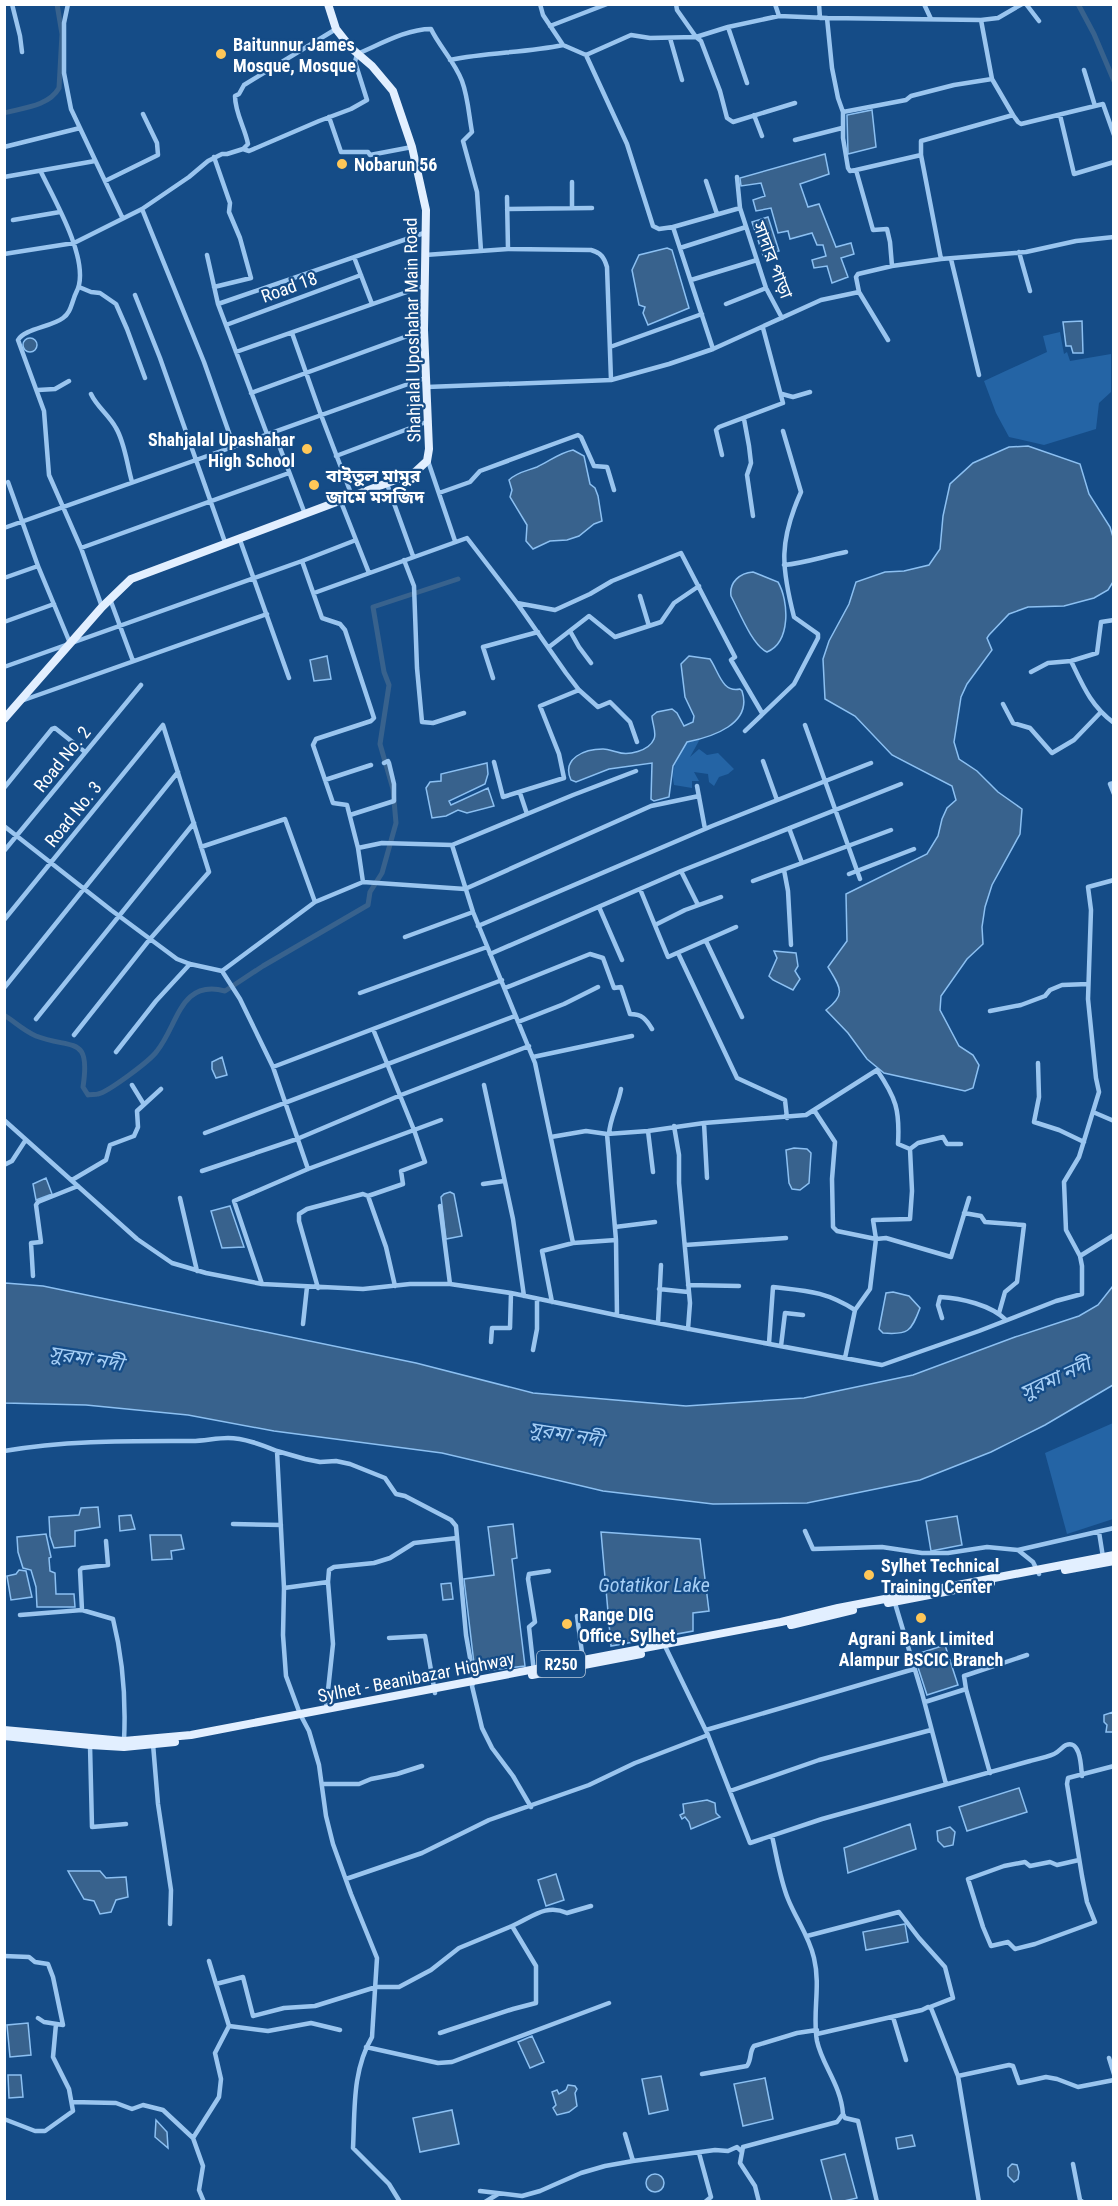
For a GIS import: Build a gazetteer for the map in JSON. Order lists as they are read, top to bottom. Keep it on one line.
{"streets":{"main road":["Shahjalal Uposhahar Main Road","R250","Sylhet - Beanibazar Highway"],"street":["সাদার পাড়া","Road 18","Road No. 2","Road No. 3"]},"water":["সুরমা নদী","Gotatikor Lake"],"places":["Baitunnur James Mosque, Mosque","Nobarun 56","Shahjalal Upashahar High School","বাইতুল মামুর জামে মসজিদ","Sylhet Technical Training Center","Agrani Bank Limited Alampur BSCIC Branch","Range DIG Office, Sylhet"]}
